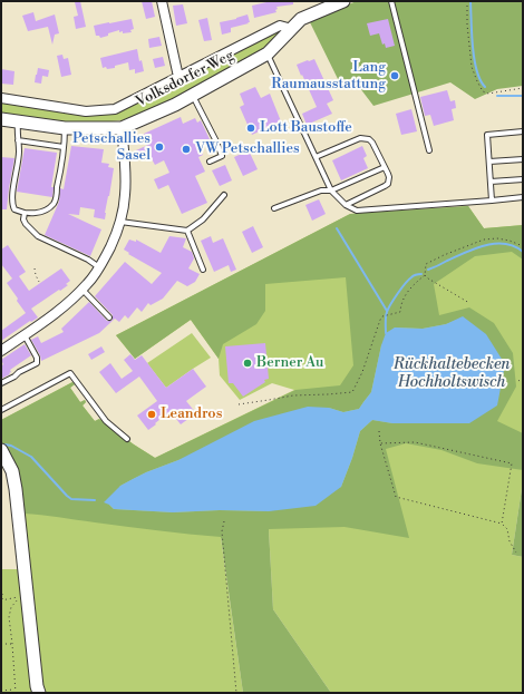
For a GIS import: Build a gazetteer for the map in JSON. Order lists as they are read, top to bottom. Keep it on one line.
{"streets":{"street":["Volksdorfer Weg"]},"water":["Rückhaltebecken Hochholtswisch"],"places":["Lang Raumausstattung","Lott Baustoffe","Petschallies Sasel","VW Petschallies","Berner Au","Leandros"]}
